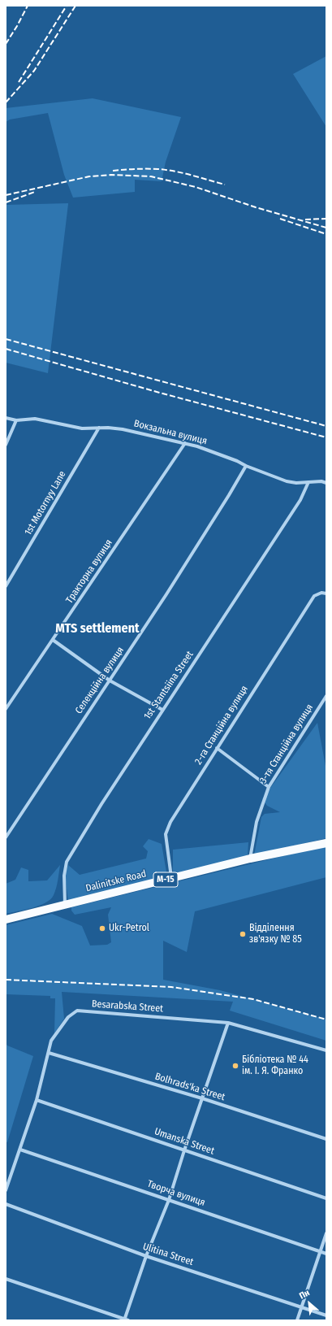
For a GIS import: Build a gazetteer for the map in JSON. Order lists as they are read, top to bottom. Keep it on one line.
{"streets":{"main road":["М-15","Dalinitske Road"],"street":["Вокзальна вулиця","1st Motornyy Lane","Тракторна вулиця","Селекційна вулиця","1st Stantsiina Street","2-га Станційна вулиця","3-тя Станційна вулиця","Besarabska Street","Bolhrads'ka Street","Umanska Street","Творча вулиця","Ulitina Street"]},"crossings":[["Вокзальна вулиця","1st Motornyy Lane"],["Вокзальна вулиця","Тракторна вулиця"],["Вокзальна вулиця","Селекційна вулиця"],["Вокзальна вулиця","1st Stantsiina Street"],["1st Stantsiina Street","Dalinitske Road"],["2-га Станційна вулиця","Dalinitske Road"],["3-тя Станційна вулиця","Dalinitske Road"],["Besarabska Street","Bolhrads'ka Street"],["Besarabska Street","Umanska Street"],["Besarabska Street","Творча вулиця"]],"districts":["MTS settlement"],"places":["Ukr-Petrol","Відділення зв'язку № 85","Бібліотека № 44 ім. І. Я. Франко"],"north":"top left"}
